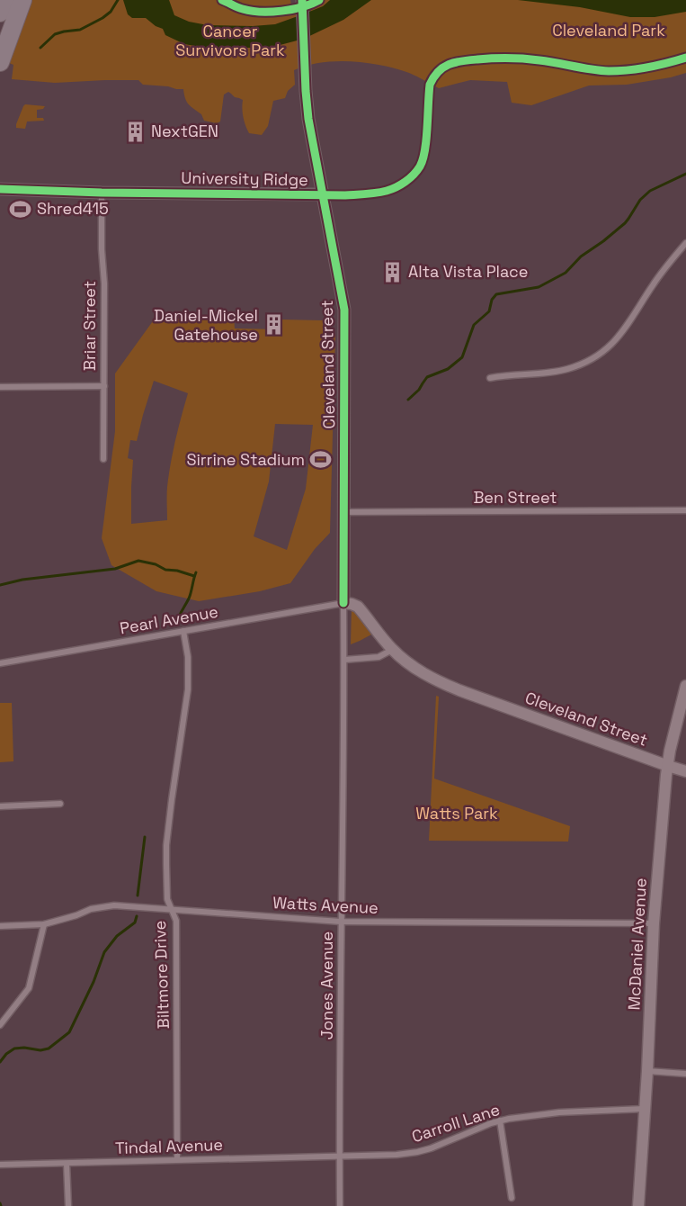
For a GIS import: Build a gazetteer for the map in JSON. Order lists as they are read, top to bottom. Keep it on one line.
{"streets":{"street":["University Ridge","Briar Street","Cleveland Street","Ben Street","Pearl Avenue","Watts Avenue","McDaniel Avenue","Biltmore Drive","Jones Avenue","Carroll Lane","Tindal Avenue"]},"crossings":[["University Ridge","Briar Street"],["University Ridge","Cleveland Street"],["Cleveland Street","Ben Street"],["Cleveland Street","Pearl Avenue"],["Cleveland Street","McDaniel Avenue"],["Cleveland Street","Jones Avenue"],["Pearl Avenue","Biltmore Drive"],["Pearl Avenue","Jones Avenue"],["Watts Avenue","McDaniel Avenue"],["Watts Avenue","Biltmore Drive"],["Watts Avenue","Jones Avenue"],["McDaniel Avenue","Carroll Lane"],["Biltmore Drive","Tindal Avenue"],["Jones Avenue","Carroll Lane"],["Jones Avenue","Tindal Avenue"],["Carroll Lane","Tindal Avenue"]],"parks":["Cleveland Park","Cancer Survivors Park","Watts Park"],"places":{"building":["NextGEN","Alta Vista Place","Daniel-Mickel Gatehouse"],"sports":["Shred415","Sirrine Stadium"]}}
